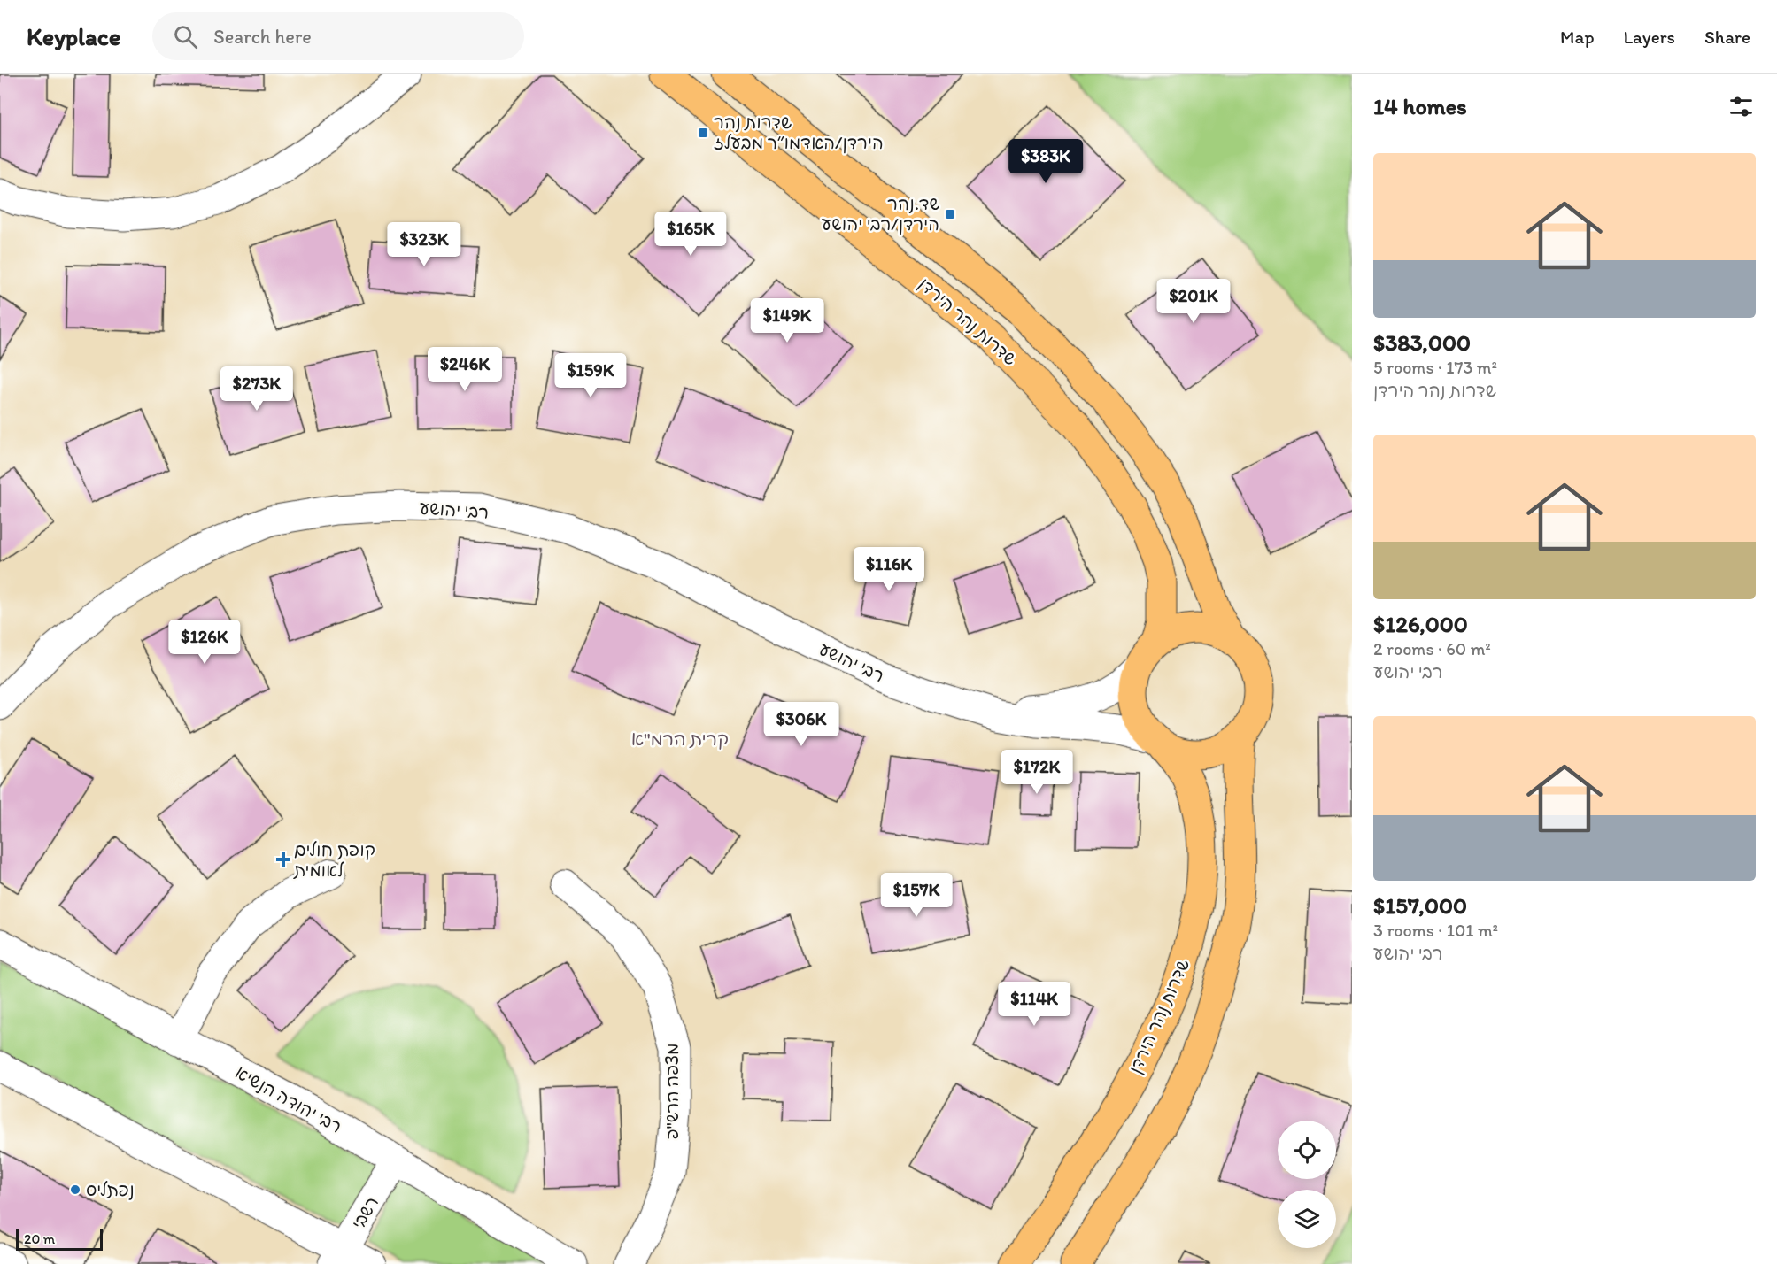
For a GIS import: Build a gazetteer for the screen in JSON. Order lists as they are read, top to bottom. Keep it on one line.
{"streets":{"main road":["שדרות נהר הירדן"],"street":["רבי יהושע","מצפה הרש\"פ","רבי יהודה הנשיא","רשבי"]},"crossings":[["שדרות נהר הירדן","רבי יהושע"],["רבי יהודה הנשיא","רשבי"]],"districts":["קרית הרמ\"א"],"places":{"transit":["שדרות נהר הירדן/האדמו״ר מבעלז","שד.נהר הירדן/רבי יהושע"],"health":["קופת חולים לאומית"],"other":["נפתליס"]},"scale_bar":"20 m","page":{"header":"Keyplace","search":"Search here","nav":["Map","Layers","Share"],"heading":"14 homes","list":[{"name":"$383,000","note":"5 rooms · 173 m² · שדרות נהר הירדן"},{"name":"$126,000","note":"2 rooms · 60 m² · רבי יהושע"},{"name":"$157,000","note":"3 rooms · 101 m² · רבי יהושע"}],"price":["$383K","$165K","$323K","$201K","$149K","$246K","$159K","$273K","$116K","$126K","$306K","$172K","$157K","$114K"],"scale":"20 m"}}
